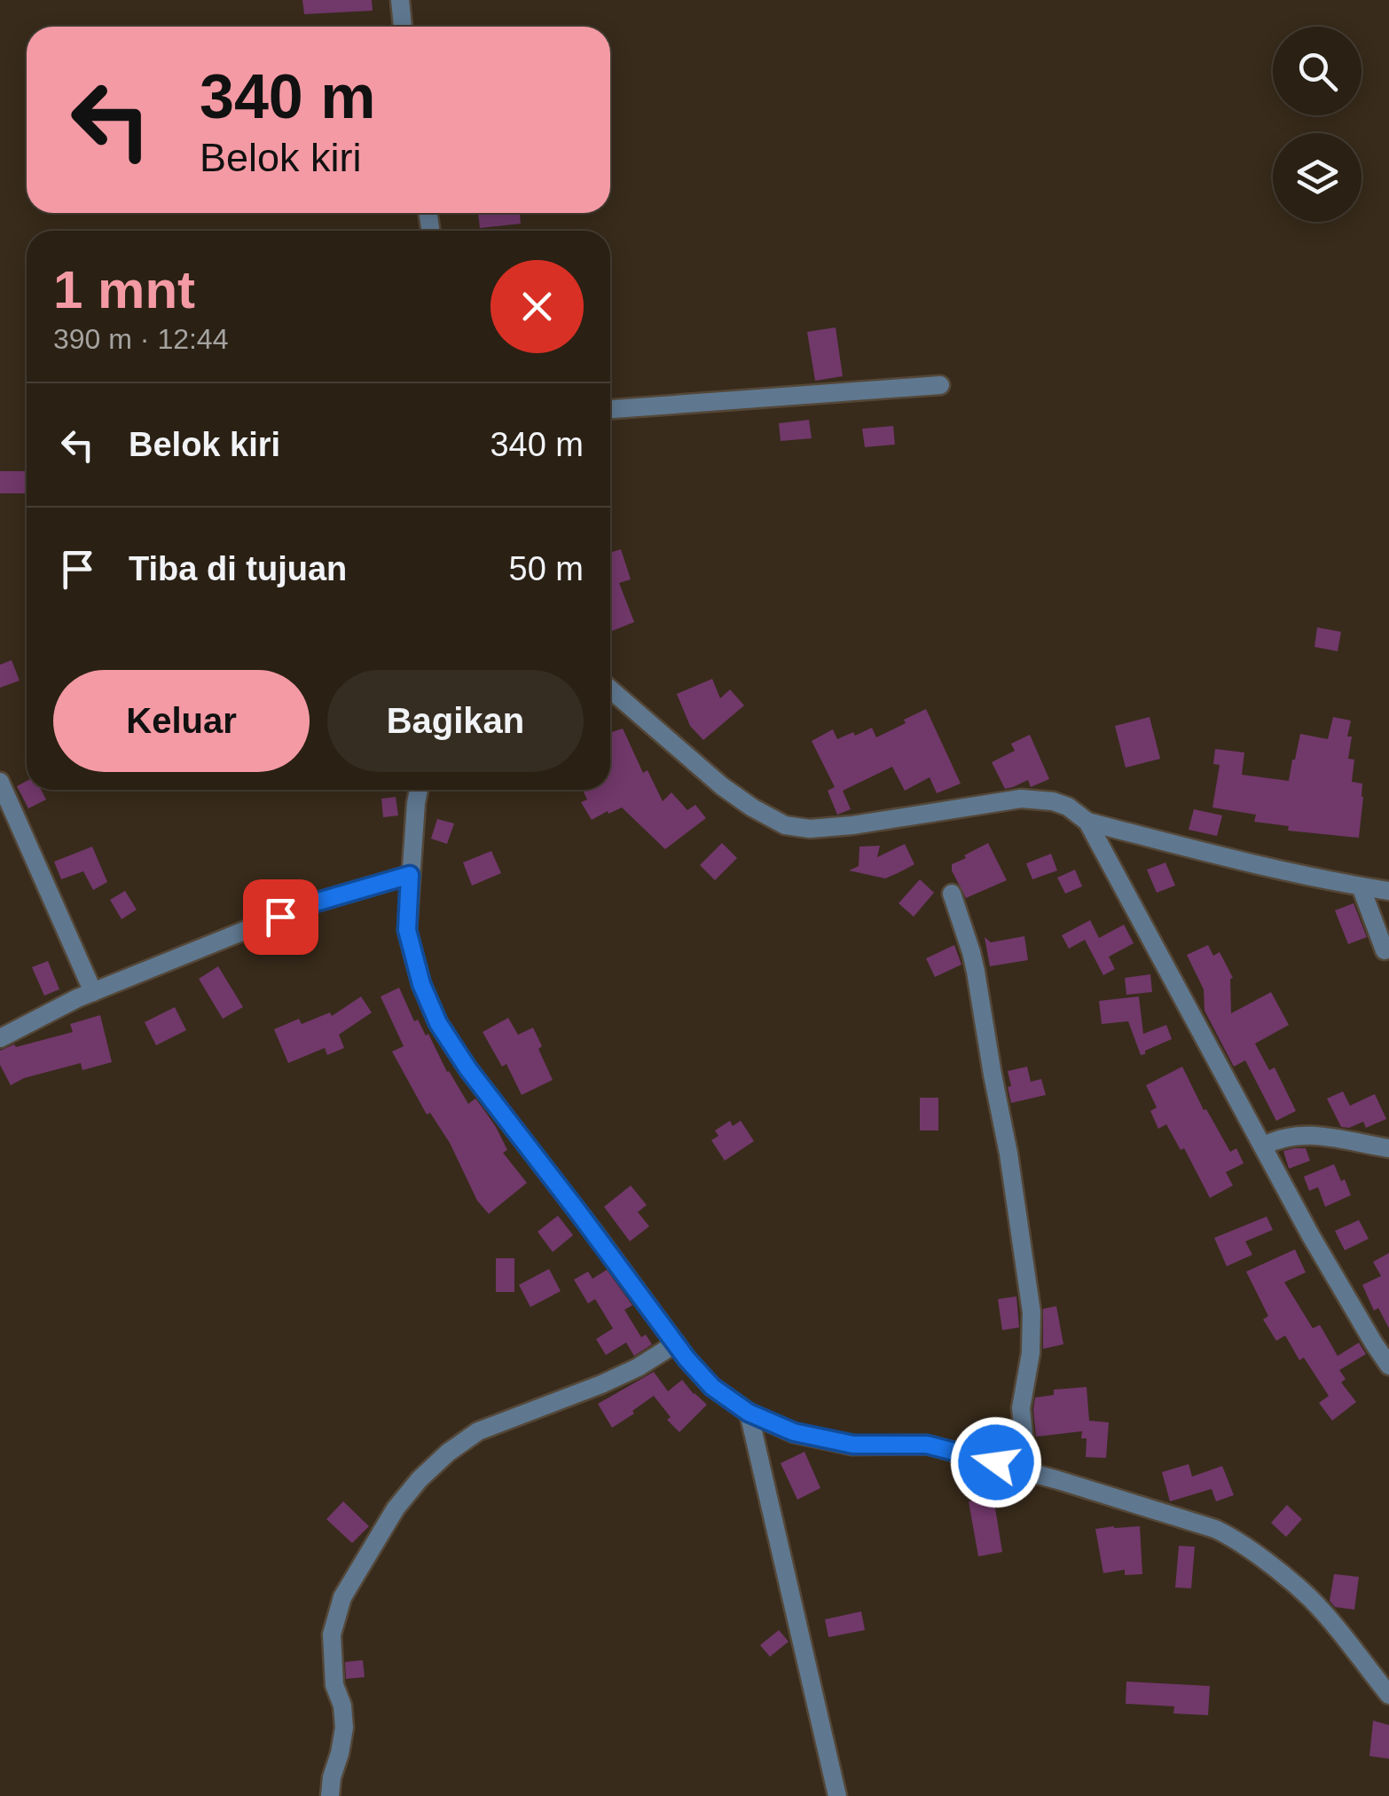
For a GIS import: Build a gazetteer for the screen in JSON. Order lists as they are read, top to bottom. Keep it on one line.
{"page":{"turn":["340 m","Belok kiri"],"heading":["1 mnt","390 m · 12:44"],"list":[{"name":"Belok kiri","value":"340 m"},{"name":"Tiba di tujuan","value":"50 m"}],"buttons":["Keluar","Bagikan"]}}
